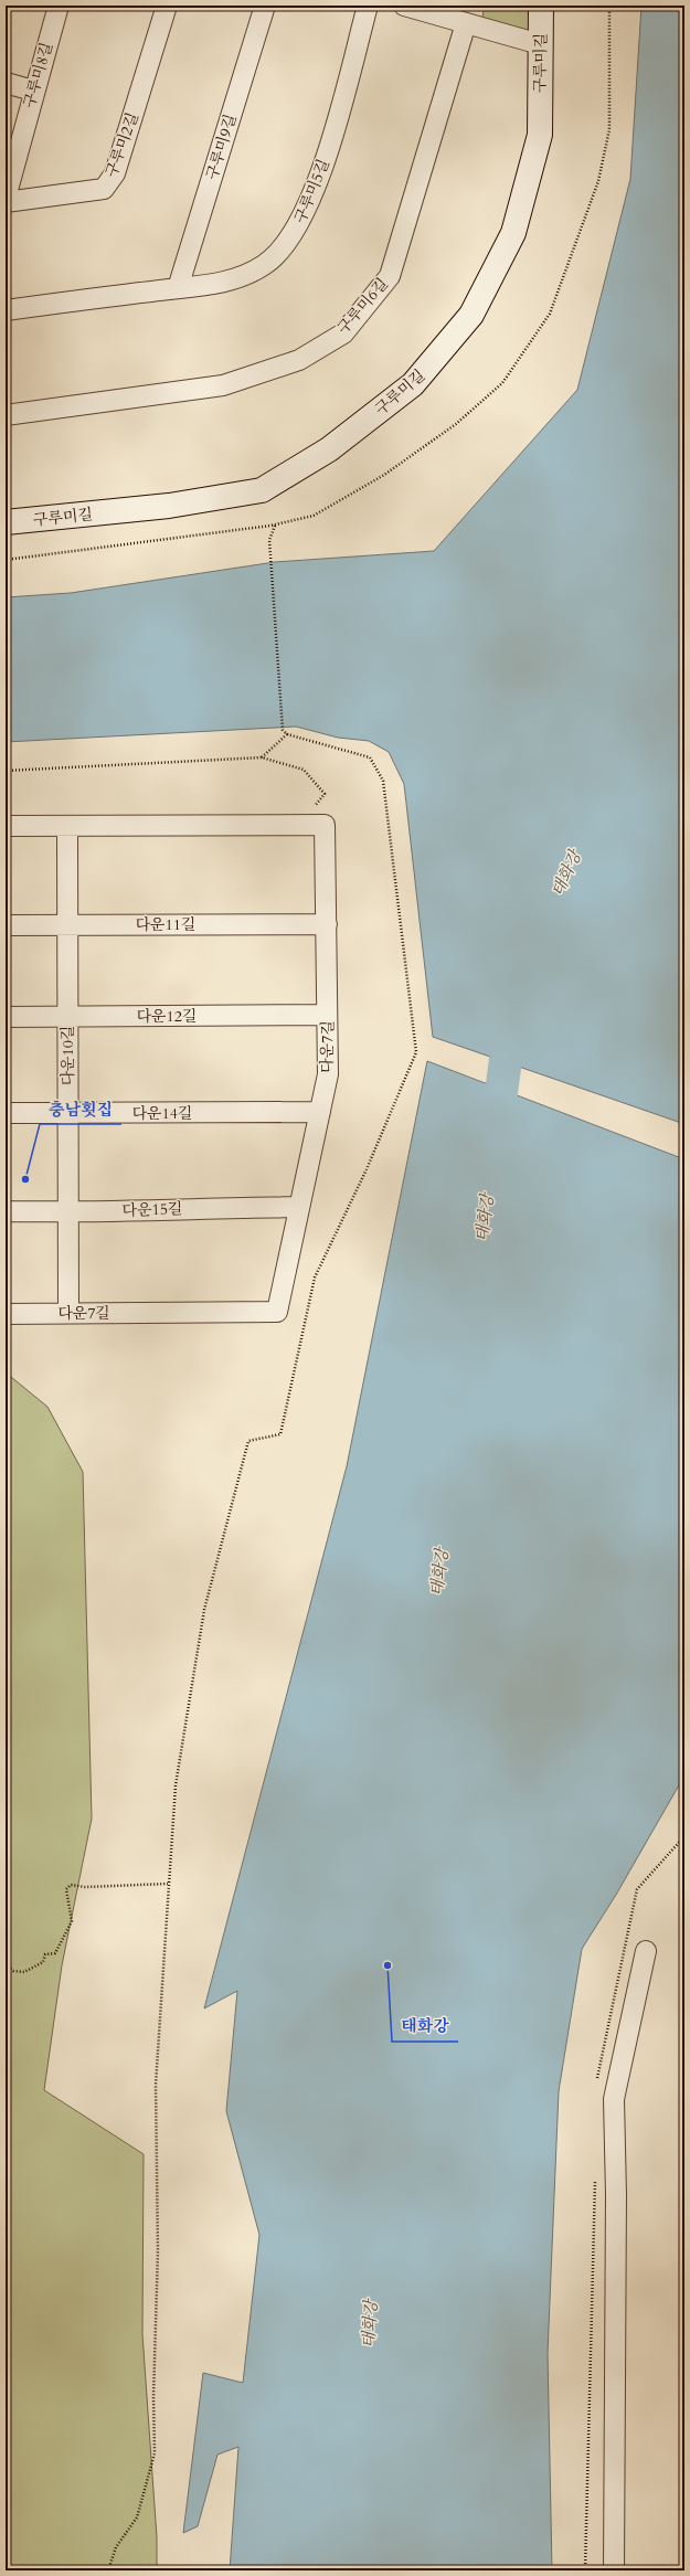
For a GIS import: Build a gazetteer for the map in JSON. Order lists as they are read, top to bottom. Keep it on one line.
{"streets":{"street":["구루미길","구루미8길","구루미2길","구루미9길","구루미5길","구루미6길","다운11길","다운12길","다운7길","다운10길","다운14길","다운15길"]},"crossings":[["구루미9길","구루미5길"],["다운11길","다운7길"],["다운11길","다운10길"],["다운12길","다운7길"],["다운12길","다운10길"],["다운7길","다운10길"],["다운7길","다운14길"],["다운7길","다운15길"],["다운10길","다운14길"],["다운10길","다운15길"]],"water":["태화강"],"places":["충남횟집","태화강"]}
